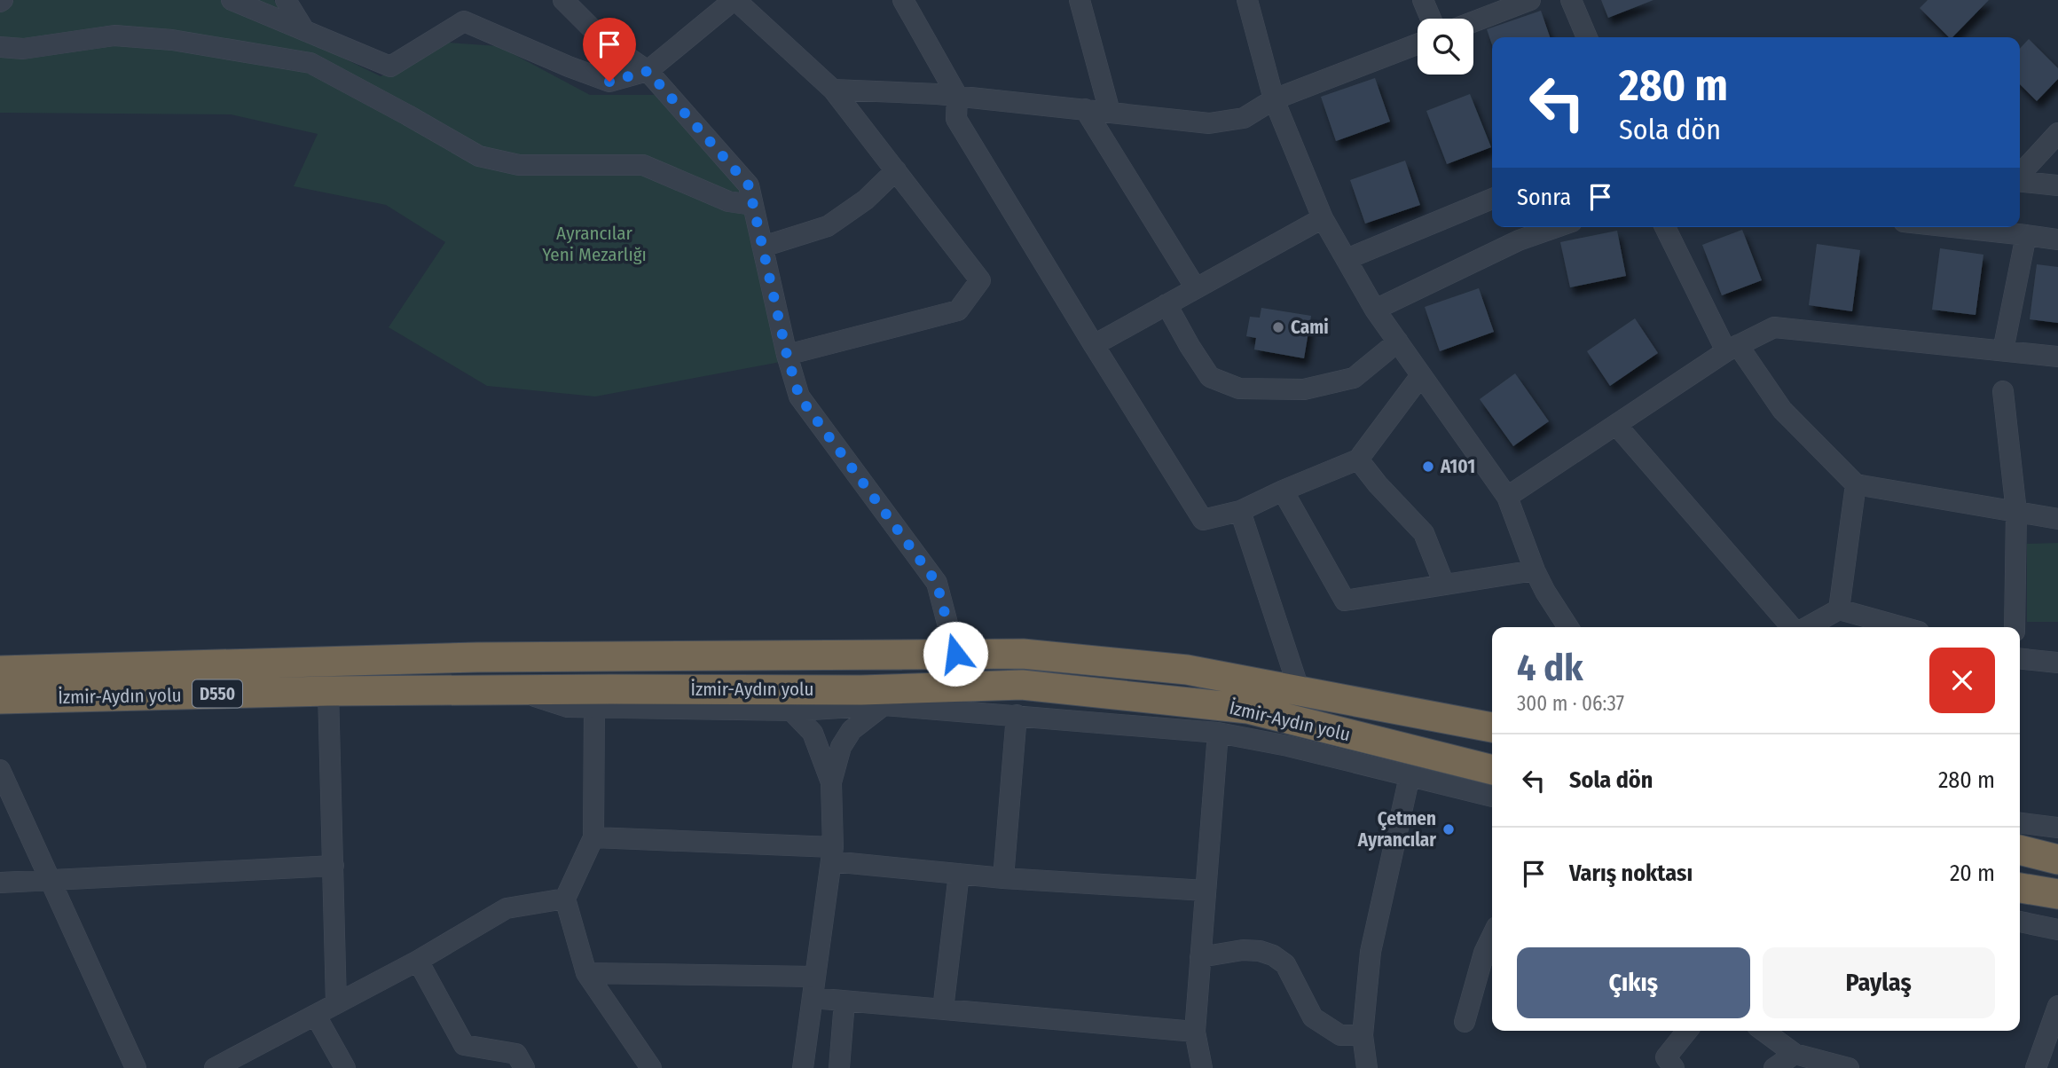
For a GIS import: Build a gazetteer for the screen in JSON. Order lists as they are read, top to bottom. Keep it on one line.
{"streets":{"highway":["İzmir-Aydın yolu","D550"]},"parks":["Ayrancılar Yeni Mezarlığı"],"places":["Cami","A101","Çetmen Ayrancılar"],"page":{"turn":["280 m","Sola dön"],"then":"Sonra","heading":["4 dk","300 m · 06:37"],"list":[{"name":"Sola dön","value":"280 m"},{"name":"Varış noktası","value":"20 m"}],"buttons":["Çıkış","Paylaş"]}}
